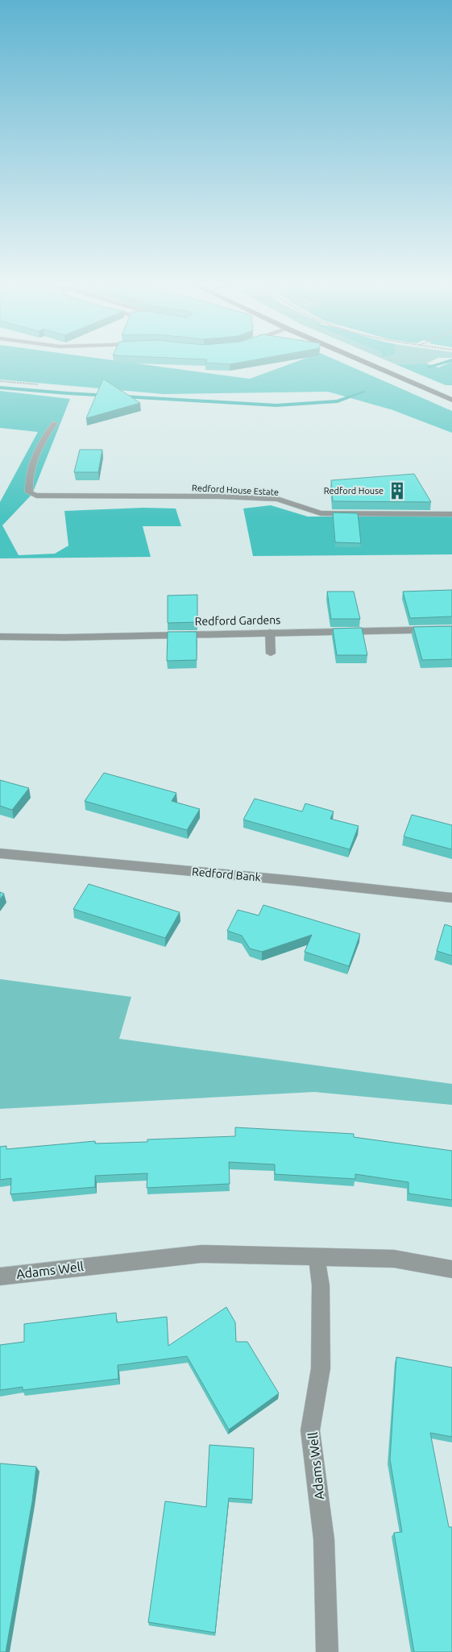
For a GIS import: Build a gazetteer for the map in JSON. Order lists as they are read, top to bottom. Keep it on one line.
{"streets":{"street":["Redford Gardens","Redford Bank","Adams Well"],"lane":["Redford House Estate"]},"places":{"building":["Redford House"]}}
